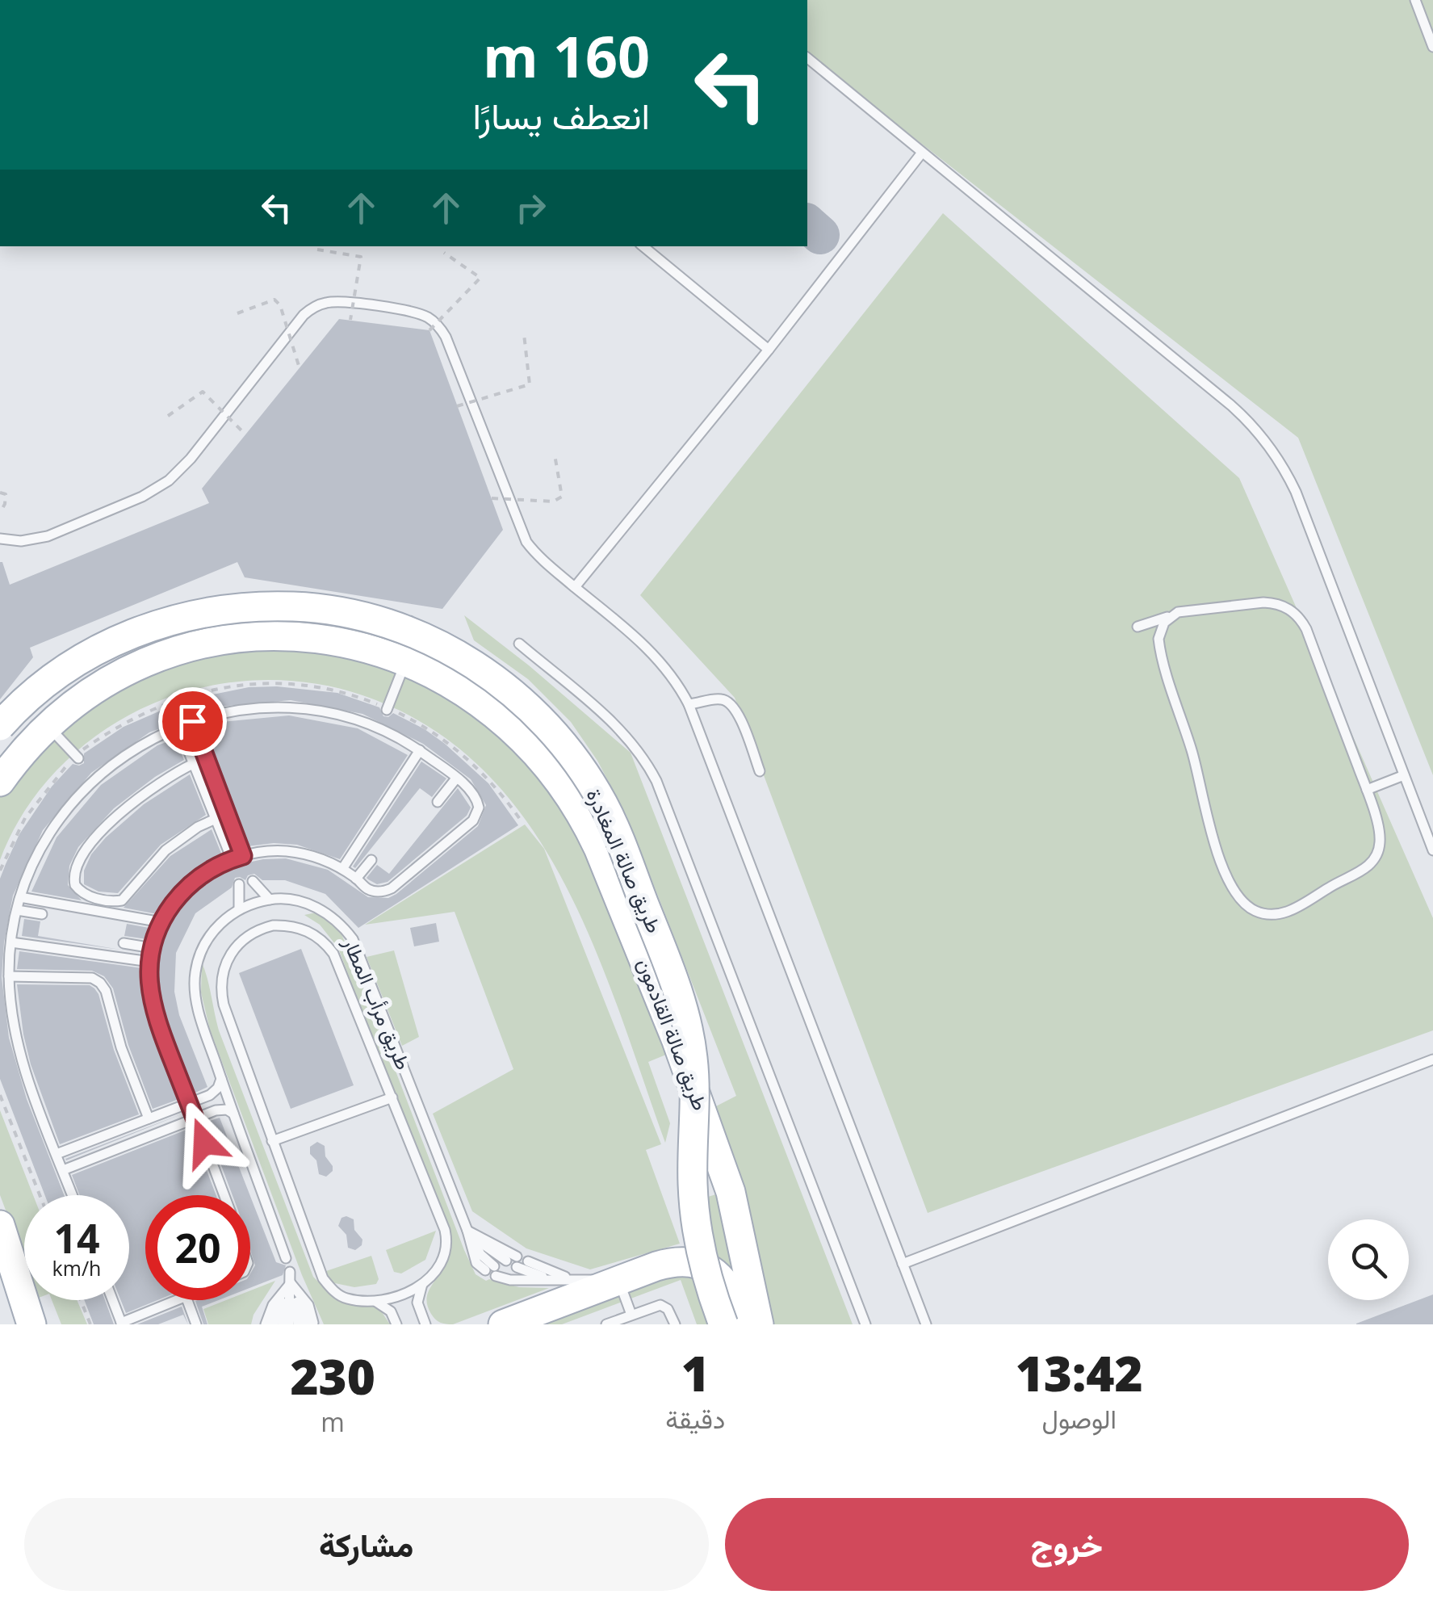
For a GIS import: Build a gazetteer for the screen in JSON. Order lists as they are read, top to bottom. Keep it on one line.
{"streets":{"main road":["طريق صالة المغادرة","طريق صالة القادمون"],"lane":["طريق مرأب المطار"]},"page":{"turn":["160 m","انعطف يسارًا"],"speed":"14 km/h","limit":"20","eta":["13:42","الوصول","1","دقيقة","230","m"],"buttons":["خروج","مشاركة"]}}
